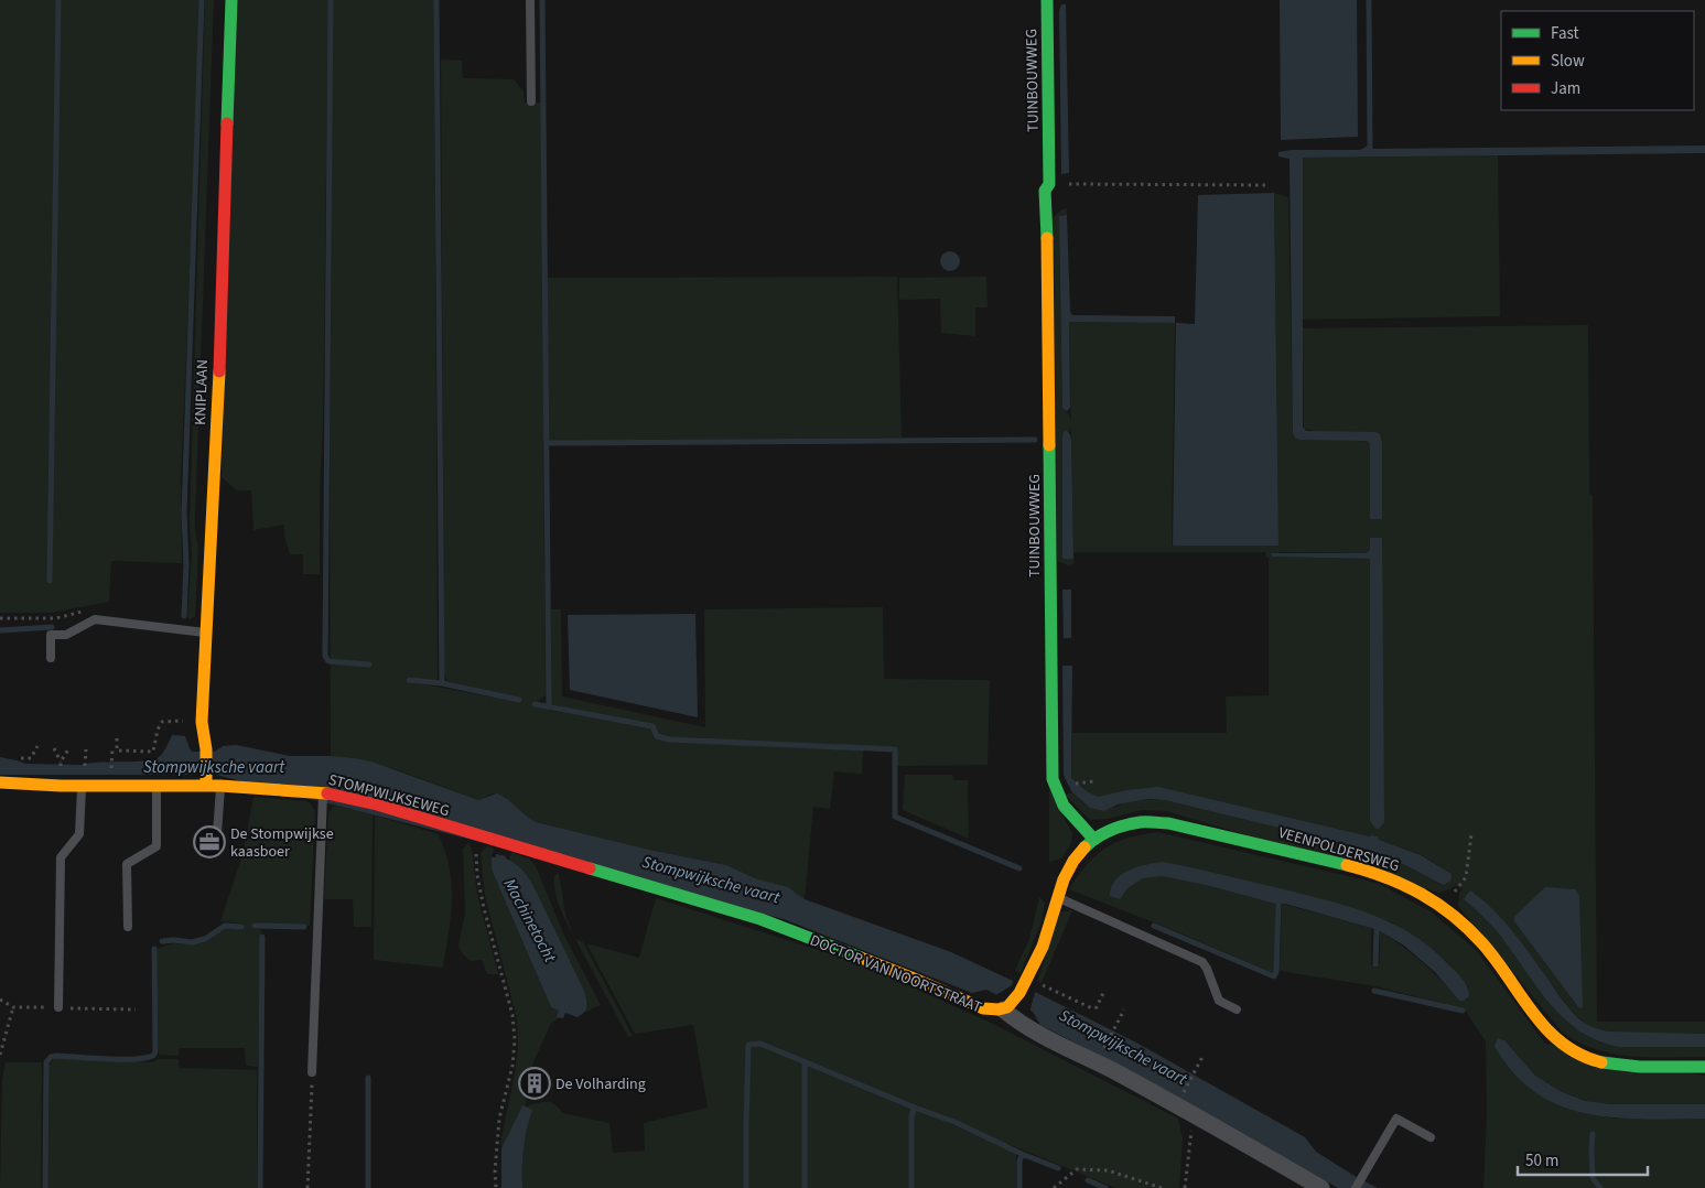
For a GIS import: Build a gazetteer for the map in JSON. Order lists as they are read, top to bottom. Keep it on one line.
{"streets":{"street":["TUINBOUWWEG","KNIPLAAN","STOMPWIJKSEWEG","VEENPOLDERSWEG","DOCTOR VAN NOORTSTRAAT"]},"crossings":[["TUINBOUWWEG","VEENPOLDERSWEG"],["KNIPLAAN","STOMPWIJKSEWEG"],["STOMPWIJKSEWEG","DOCTOR VAN NOORTSTRAAT"]],"water":["Stompwijksche vaart","Machinetocht"],"places":{"office":["De Stompwijkse kaasboer"],"building":["De Volharding"]},"legend":["Fast","Slow","Jam"],"scale_bar":"50 m"}
